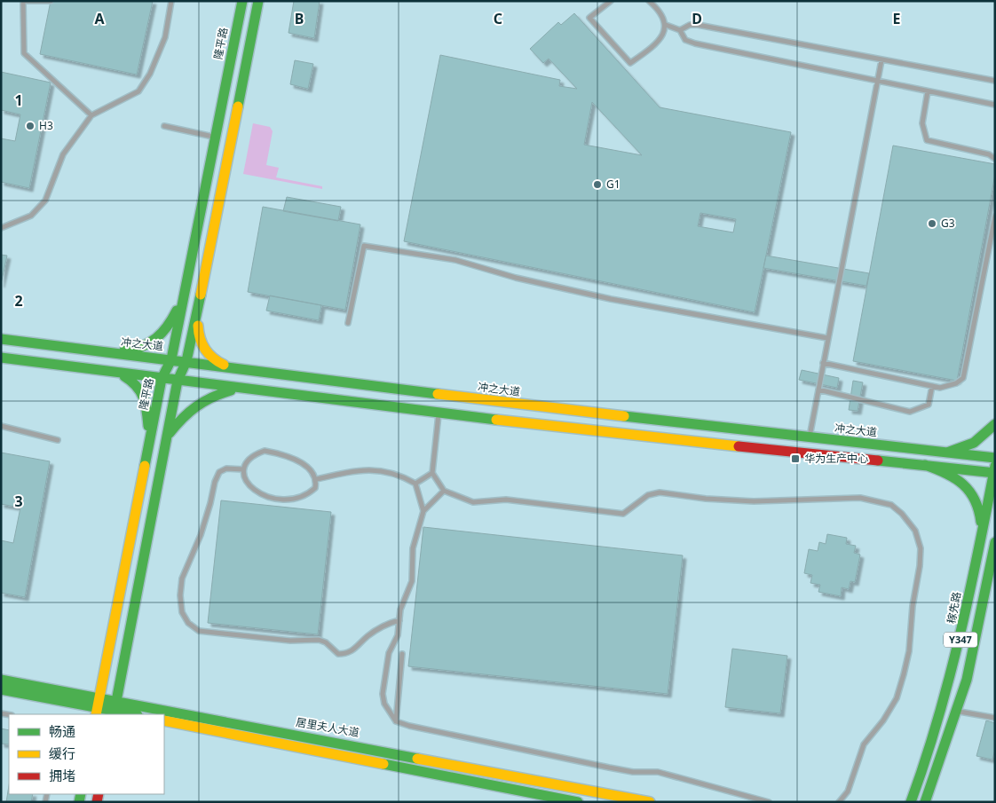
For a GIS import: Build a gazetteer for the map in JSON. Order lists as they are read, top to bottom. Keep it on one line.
{"streets":{"main road":["隆平路","冲之大道","稼先路","Y347","居里夫人大道"]},"crossings":[["隆平路","冲之大道"],["隆平路","居里夫人大道"]],"places":{"other":["H3","G1","G3"],"transit":["华为生产中心"]},"legend":["畅通","缓行","拥堵"],"grid":{"columns":["A","B","C","D","E"],"rows":["1","2","3"]}}
